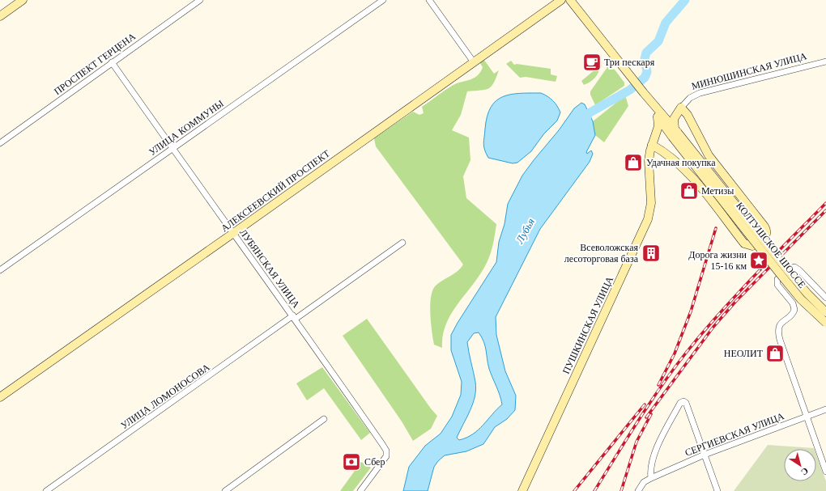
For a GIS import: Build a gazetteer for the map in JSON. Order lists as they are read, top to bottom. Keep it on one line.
{"streets":{"street":["ПРОСПЕКТ ГЕРЦЕНА","МИНЮШИНСКАЯ УЛИЦА","УЛИЦА КОММУНЫ","АЛЕКСЕЕВСКИЙ ПРОСПЕКТ","КОЛТУШСКОЕ ШОССЕ","ЛУБЯНСКАЯ УЛИЦА","ПУШКИНСКАЯ УЛИЦА","УЛИЦА ЛОМОНОСОВА","СЕРГИЕВСКАЯ УЛИЦА"]},"crossings":[["ПРОСПЕКТ ГЕРЦЕНА","ЛУБЯНСКАЯ УЛИЦА"],["МИНЮШИНСКАЯ УЛИЦА","КОЛТУШСКОЕ ШОССЕ"],["МИНЮШИНСКАЯ УЛИЦА","ПУШКИНСКАЯ УЛИЦА"],["УЛИЦА КОММУНЫ","ЛУБЯНСКАЯ УЛИЦА"],["АЛЕКСЕЕВСКИЙ ПРОСПЕКТ","ЛУБЯНСКАЯ УЛИЦА"],["КОЛТУШСКОЕ ШОССЕ","ПУШКИНСКАЯ УЛИЦА"],["ЛУБЯНСКАЯ УЛИЦА","УЛИЦА ЛОМОНОСОВА"]],"water":["Лубья"],"places":{"cafe":["Три пескаря"],"shop":["Удачная покупка","Метизы","НЕОЛИТ"],"building":["Всеволожская лесоторговая база"],"place":["Дорога жизни 15-16 км"],"bank":["Сбер"]},"north":"bottom right"}
